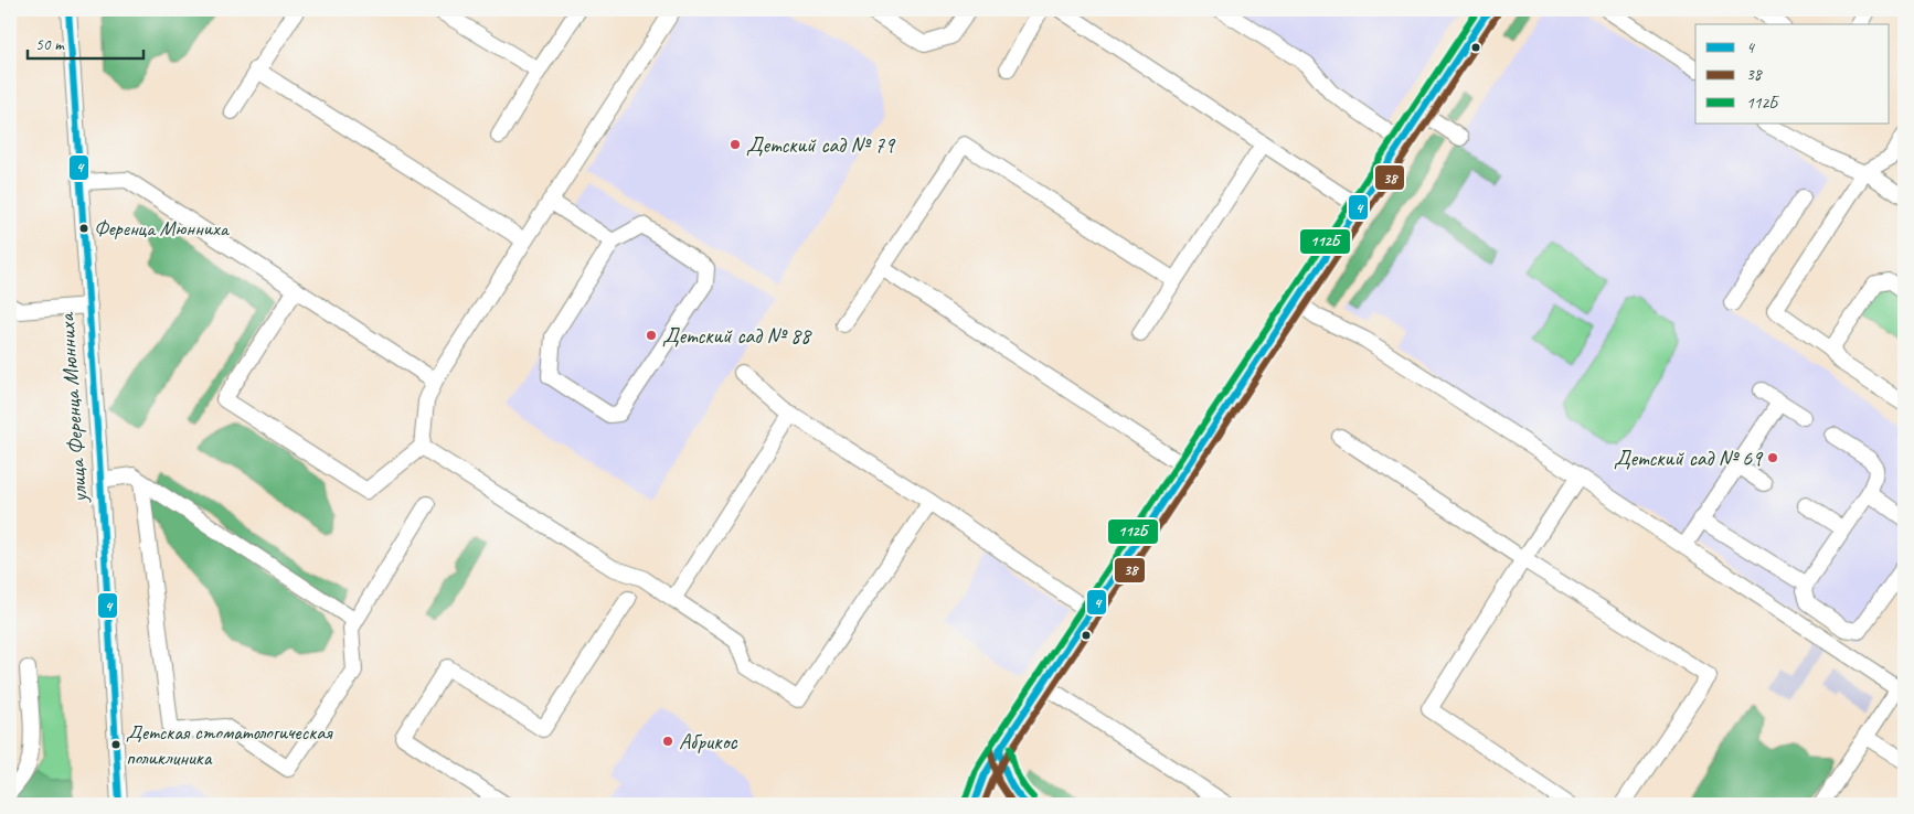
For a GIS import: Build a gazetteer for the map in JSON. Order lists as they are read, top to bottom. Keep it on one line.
{"streets":{"street":["улица Ференца Мюнниха"]},"places":["Детский сад № 79","Ференца Мюнниха","Детский сад № 88","Детский сад № 69","Абрикос","Детская стоматологическая поликлиника"],"lines":["transit line 4","transit line 112Б","transit line 38"],"legend":["4","38","112Б"],"scale_bar":"50 m"}
